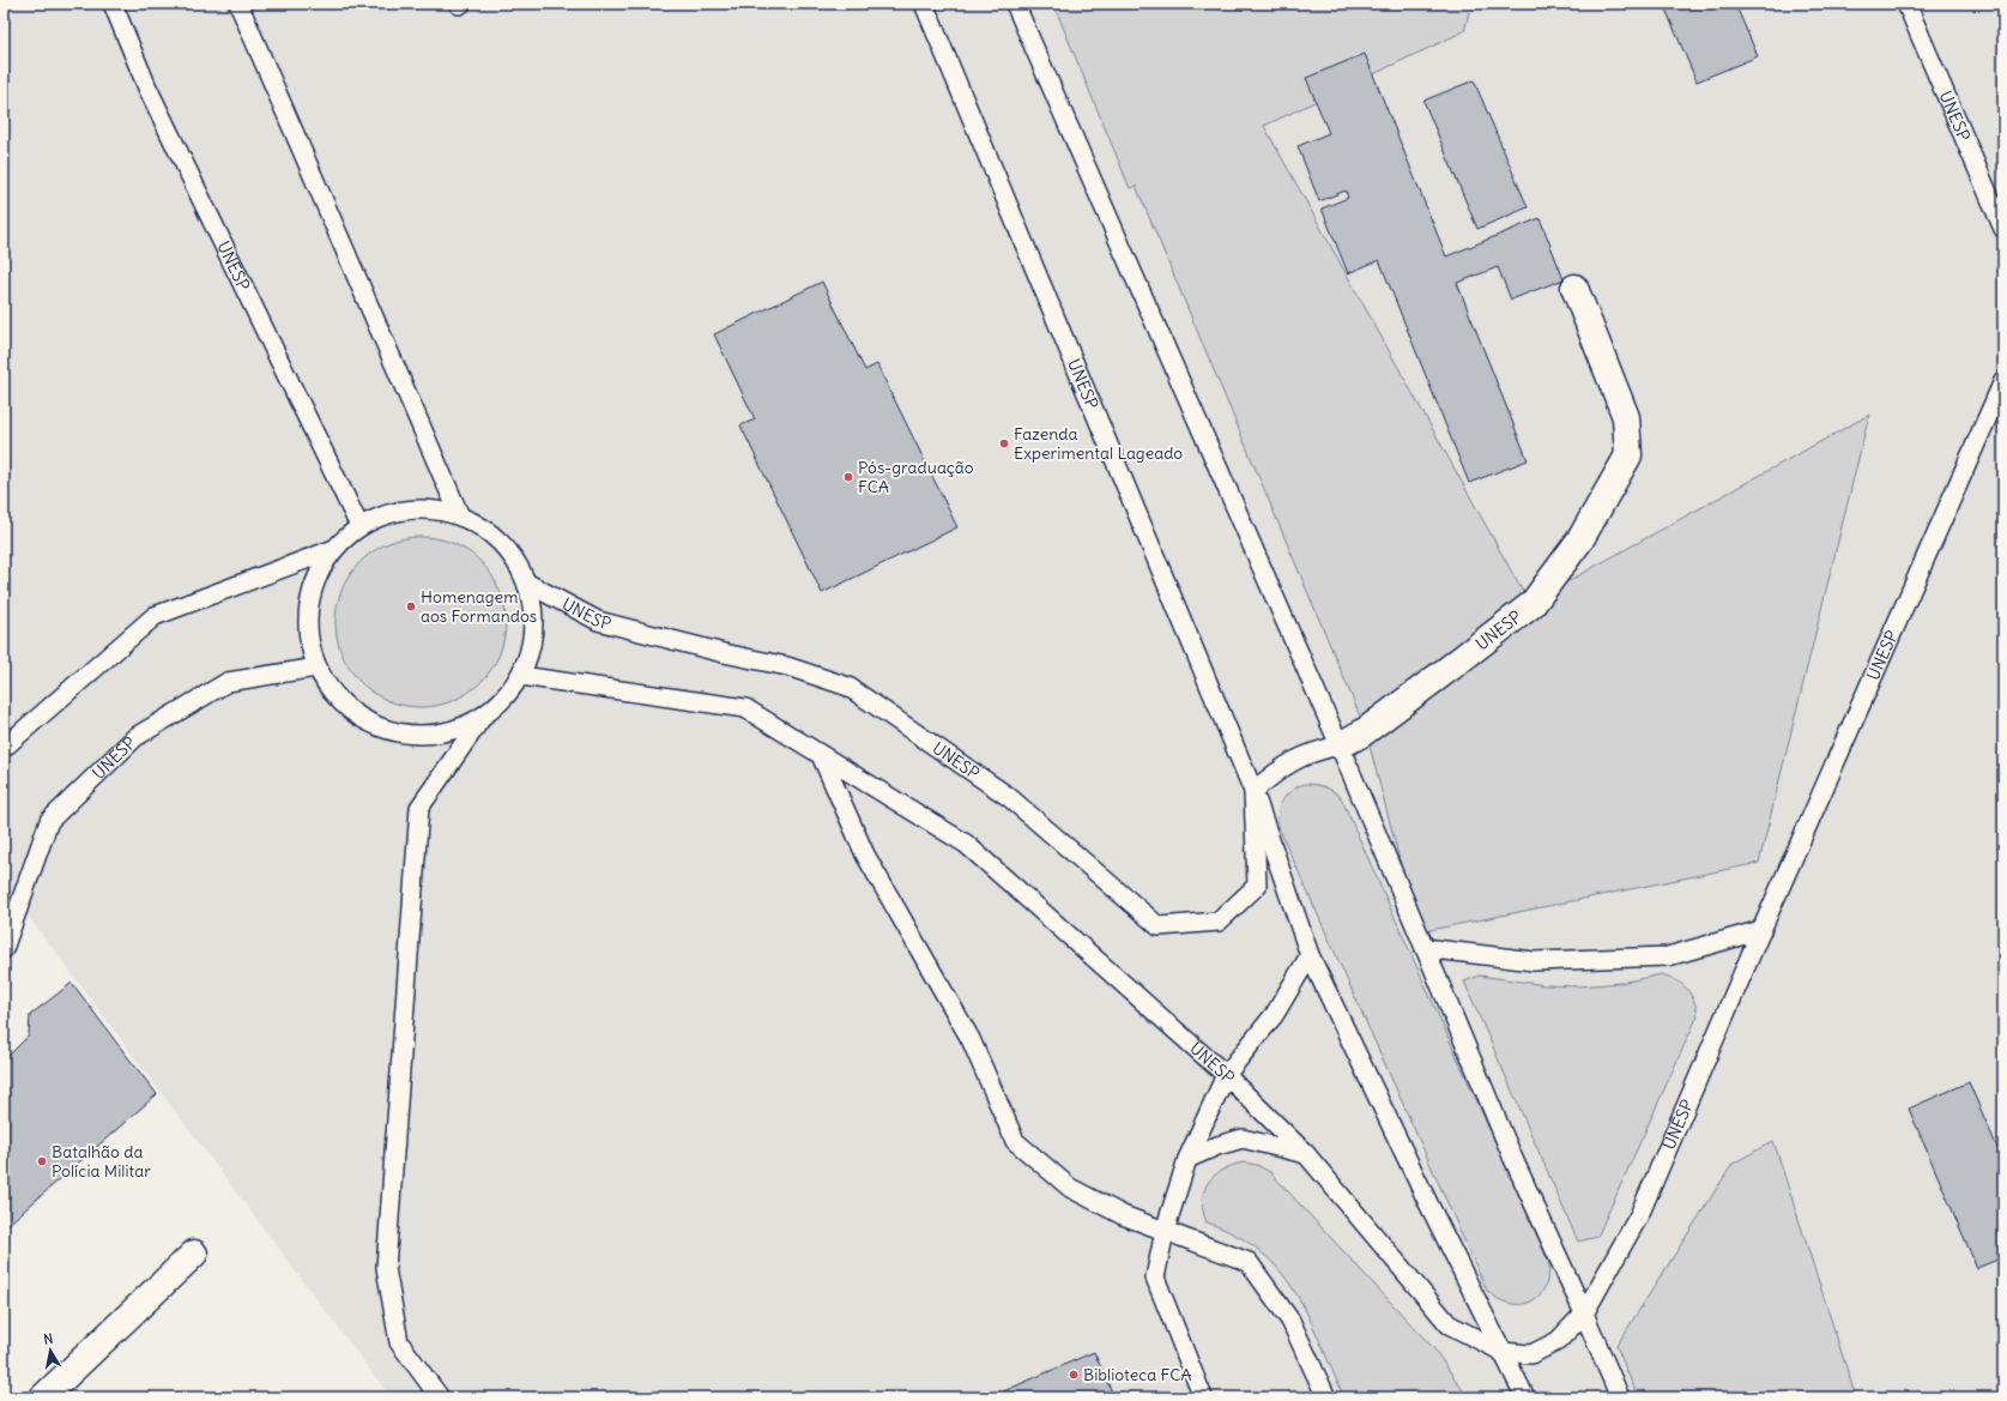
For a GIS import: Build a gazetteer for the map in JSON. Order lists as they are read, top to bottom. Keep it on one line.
{"streets":{"street":["UNESP"]},"places":["Fazenda Experimental Lageado","Pós-graduação FCA","Homenagem aos Formandos","Batalhão da Polícia Militar","Biblioteca FCA"],"north":"top"}
